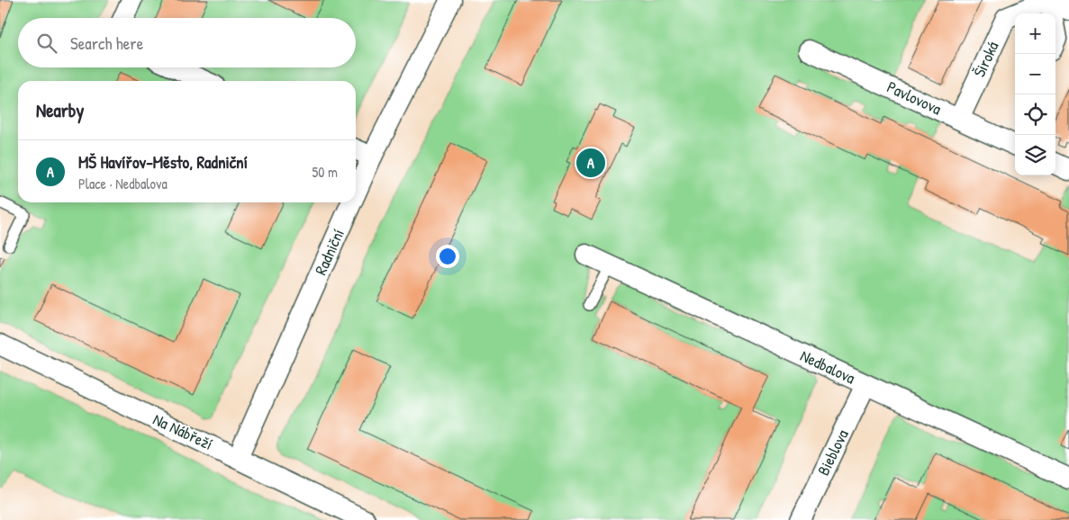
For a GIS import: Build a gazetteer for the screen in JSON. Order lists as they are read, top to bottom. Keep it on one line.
{"streets":{"street":["Široká","Pavlovova","Radniční","Nedbalova","Na Nábřeží","Bieblova"]},"crossings":[["Široká","Pavlovova"],["Radniční","Na Nábřeží"],["Nedbalova","Bieblova"]],"page":{"map_buttons":["+","−"],"search":"Search here","heading":"Nearby","list":[{"mark":"A","name":"MŠ Havířov-Město, Radniční","note":"Place · Nedbalova","value":"50 m"}],"pins":"A"}}
